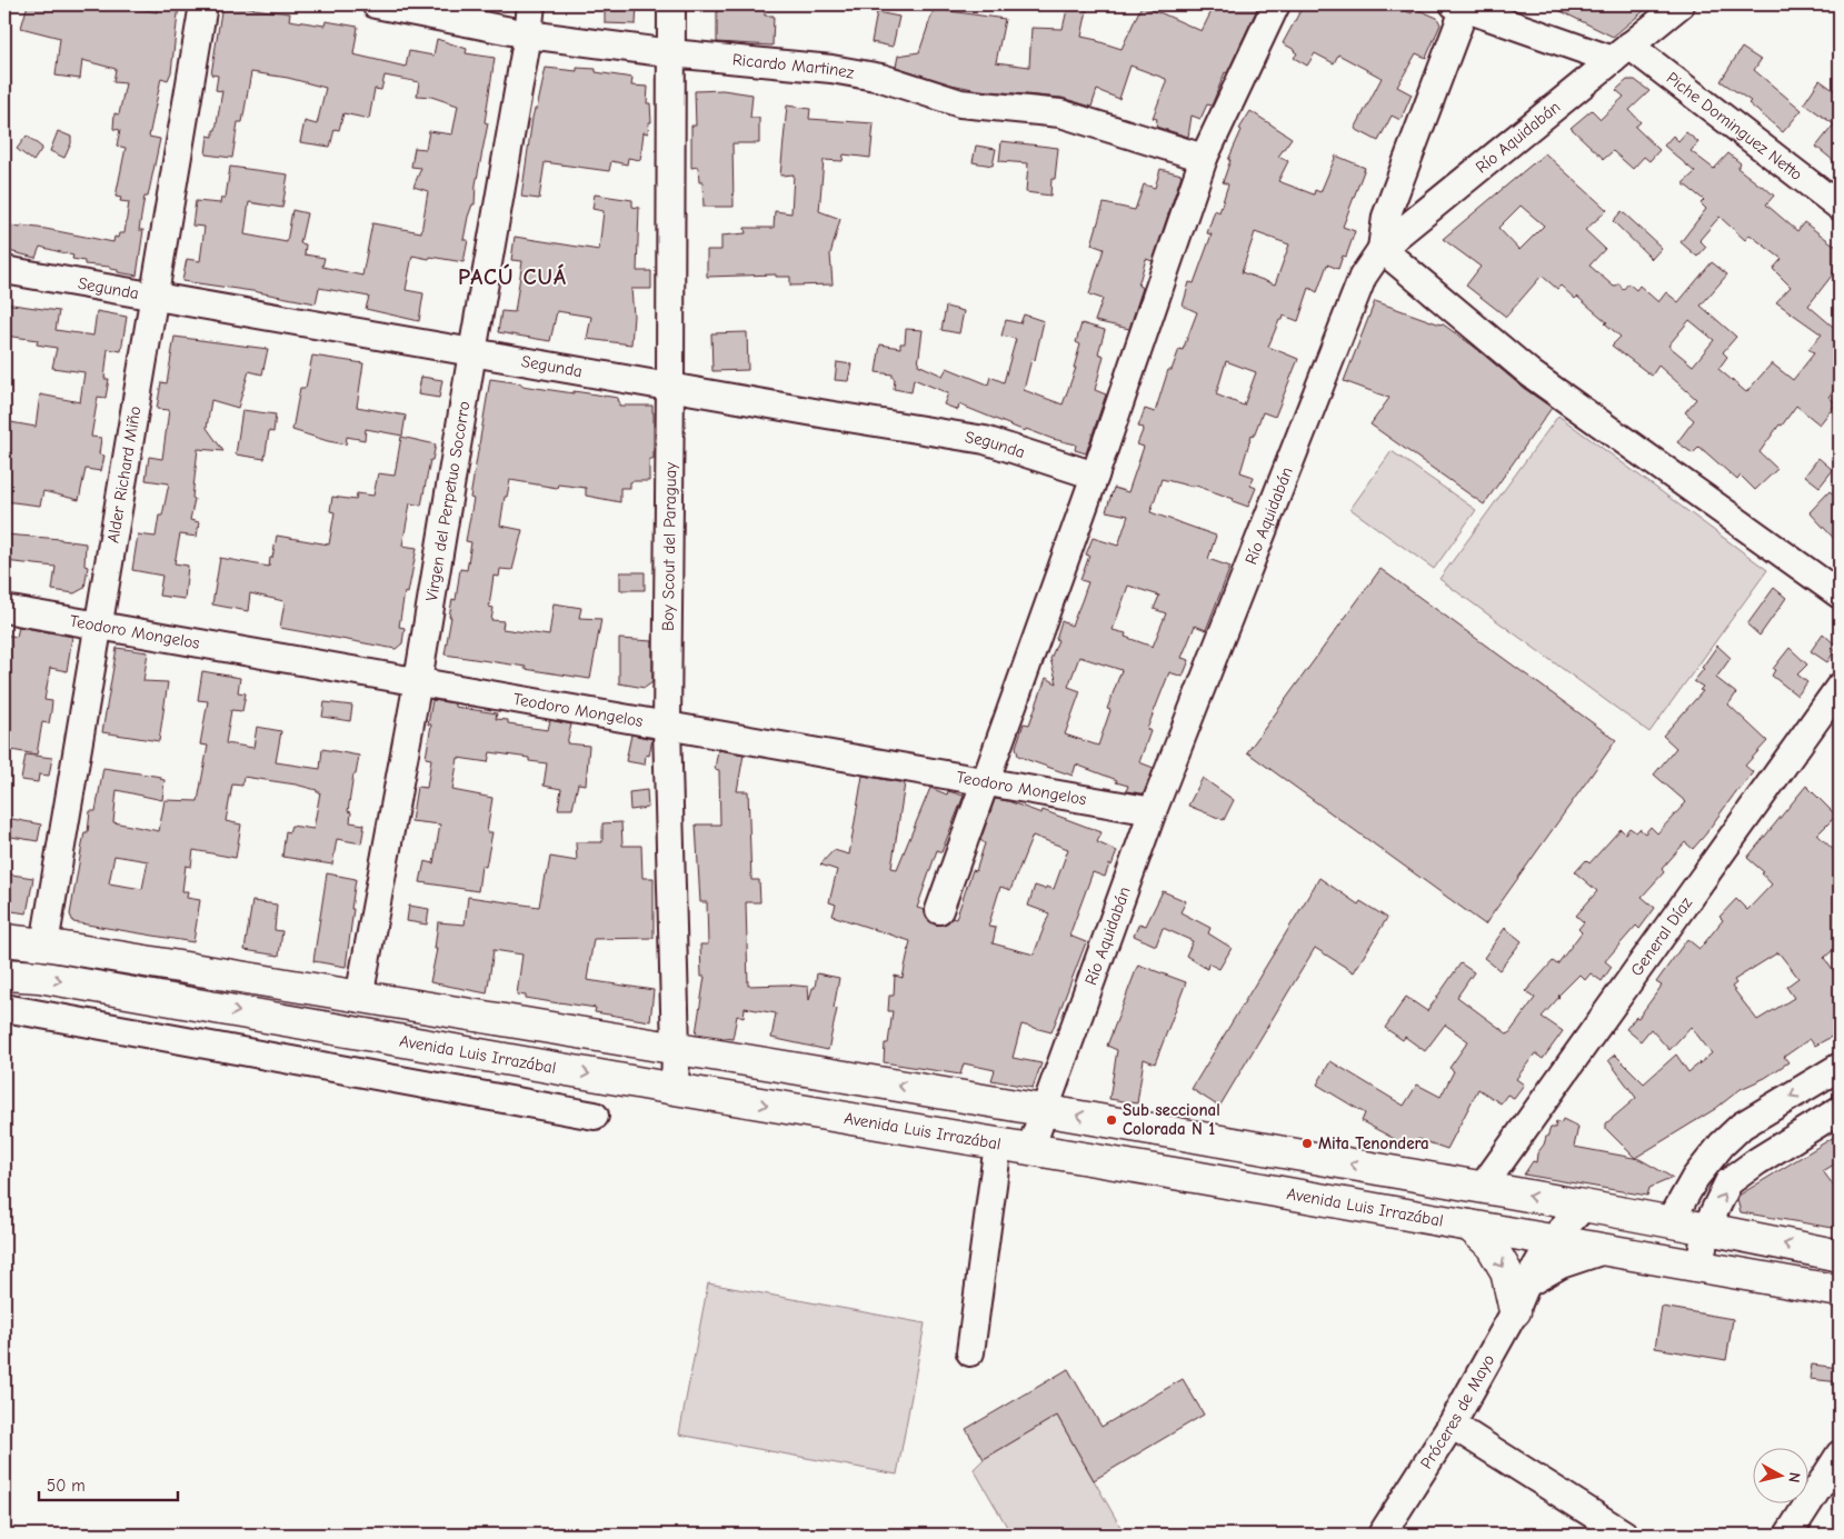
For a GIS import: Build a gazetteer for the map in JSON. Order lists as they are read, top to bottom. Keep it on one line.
{"streets":{"main road":["Avenida Luis Irrazábal"],"street":["Ricardo Martinez","Piche Dominguez Netto","Río Aquidabán","Segunda","Alder Richard Miño","Virgen del Perpetuo Socorro","Boy Scout del Paraguay","Teodoro Mongelos","General Díaz","Próceres de Mayo"]},"crossings":[["Ricardo Martinez","Virgen del Perpetuo Socorro"],["Ricardo Martinez","Boy Scout del Paraguay"],["Piche Dominguez Netto","Río Aquidabán"],["Río Aquidabán","Teodoro Mongelos"],["Río Aquidabán","Avenida Luis Irrazábal"],["Segunda","Alder Richard Miño"],["Segunda","Virgen del Perpetuo Socorro"],["Segunda","Boy Scout del Paraguay"],["Alder Richard Miño","Teodoro Mongelos"],["Virgen del Perpetuo Socorro","Teodoro Mongelos"],["Boy Scout del Paraguay","Teodoro Mongelos"],["Boy Scout del Paraguay","Avenida Luis Irrazábal"],["Avenida Luis Irrazábal","Próceres de Mayo"]],"districts":["PACÚ CUÁ"],"places":["Sub seccional Colorada N 1","Mita Tenondera"],"scale_bar":"50 m","north":"right"}
